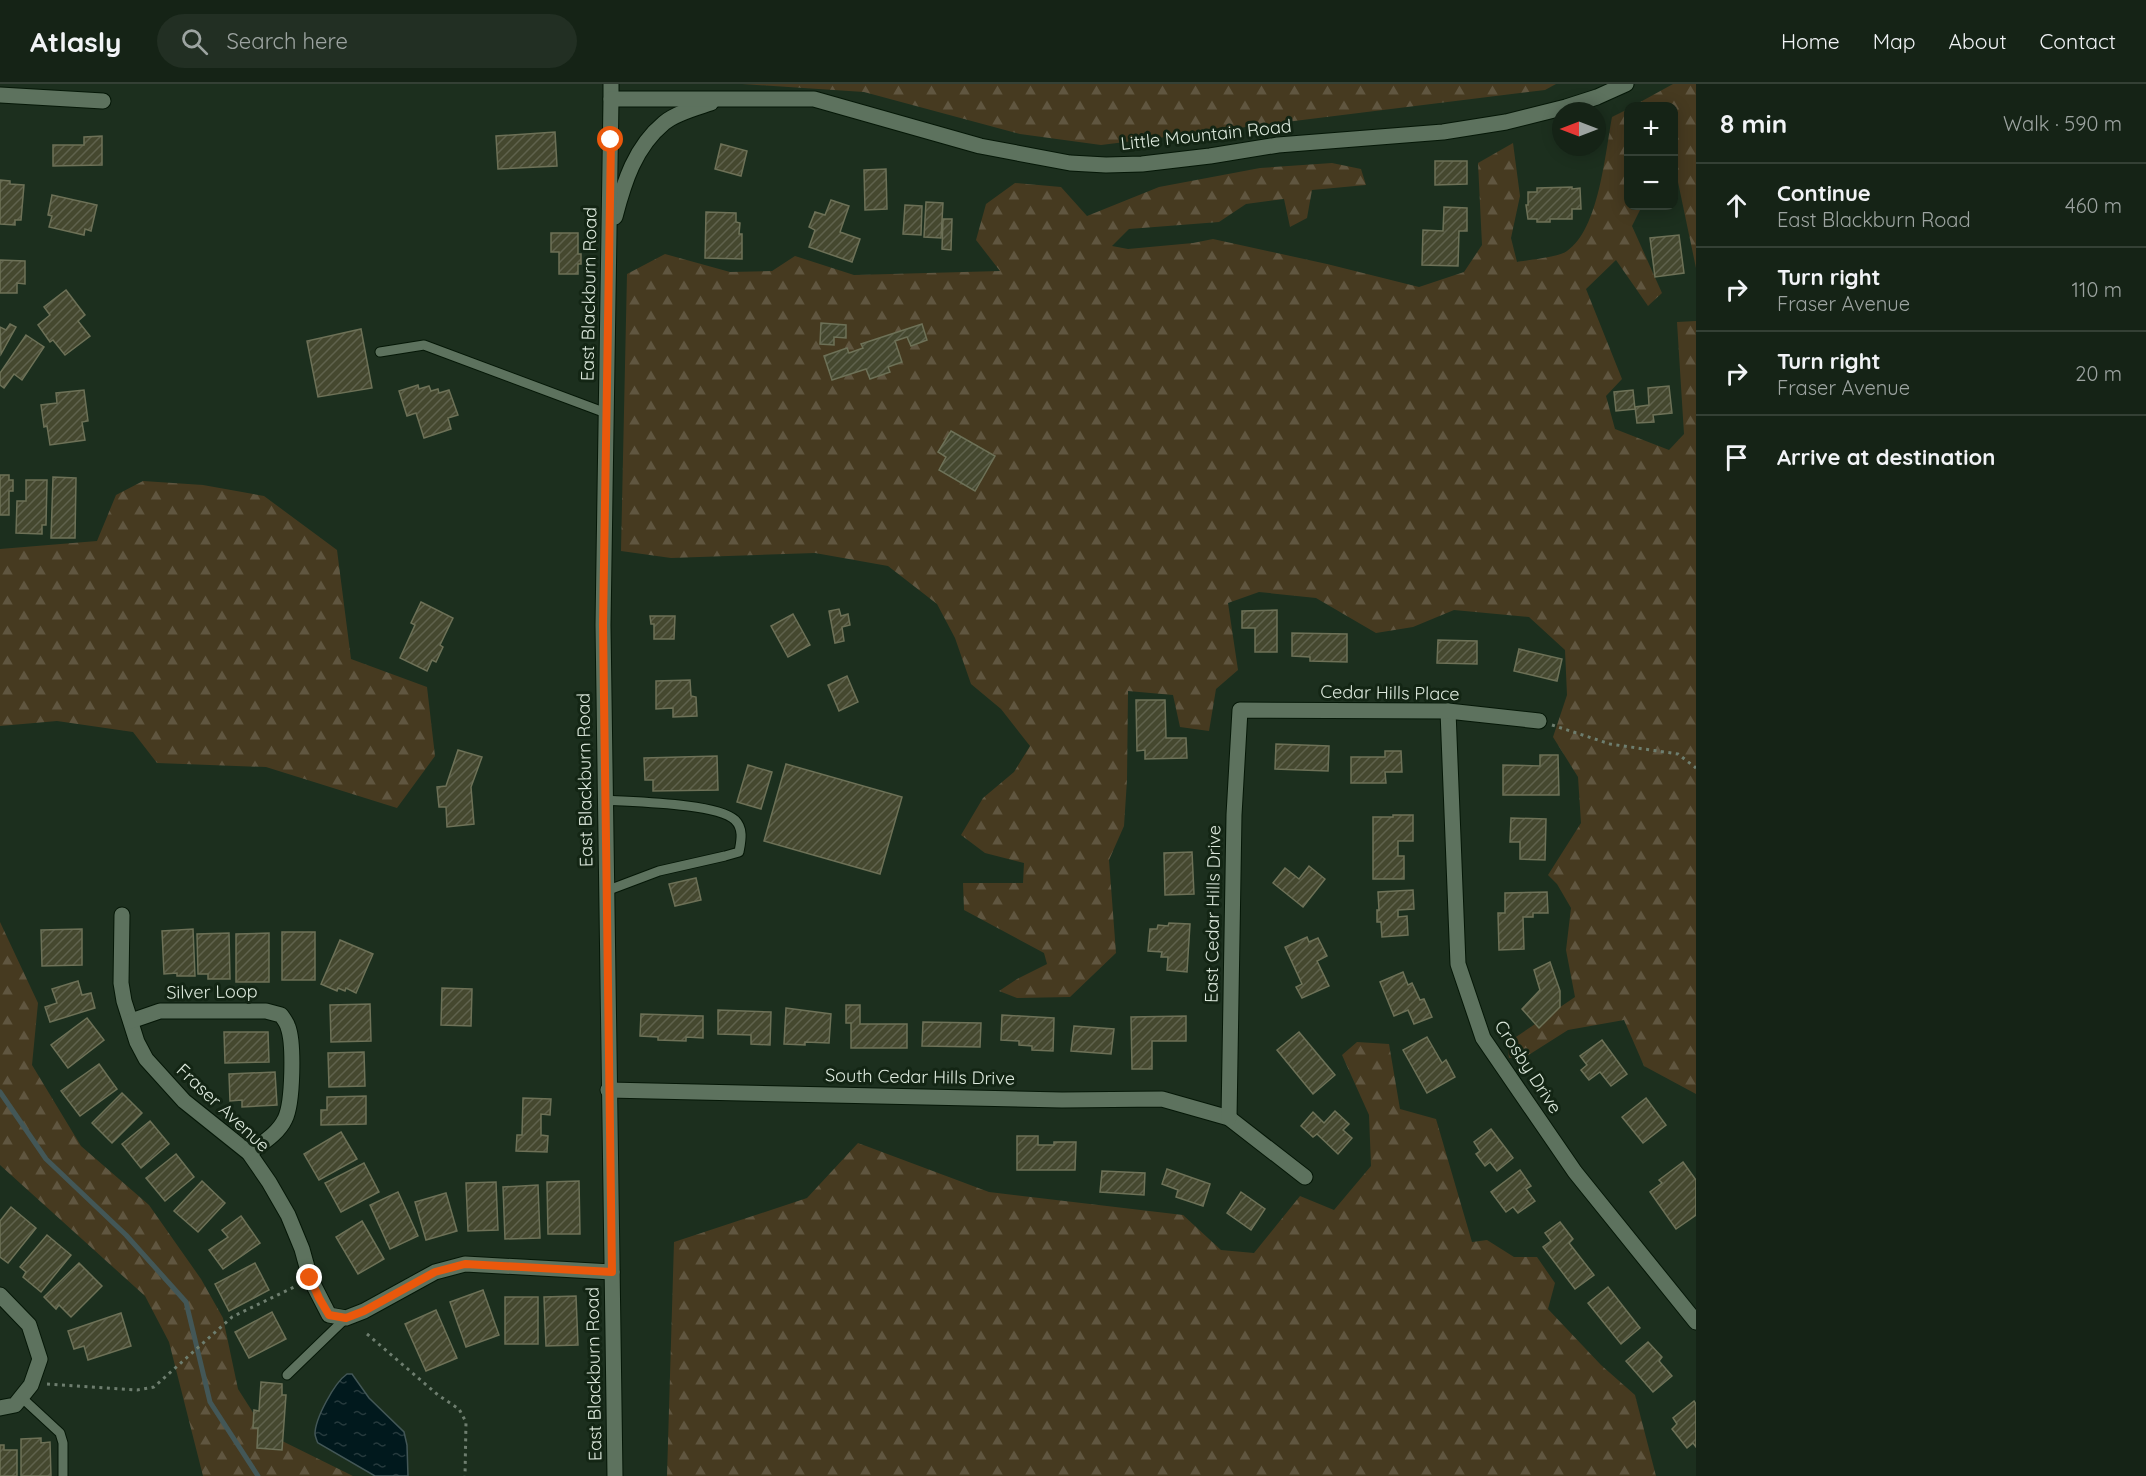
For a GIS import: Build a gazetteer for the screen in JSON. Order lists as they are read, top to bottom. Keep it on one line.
{"streets":{"street":["Little Mountain Road","East Blackburn Road","Cedar Hills Place","East Cedar Hills Drive","Silver Loop","Crosby Drive","South Cedar Hills Drive","Fraser Avenue"]},"crossings":[["Little Mountain Road","East Blackburn Road"],["East Blackburn Road","South Cedar Hills Drive"],["Cedar Hills Place","East Cedar Hills Drive"],["Cedar Hills Place","Crosby Drive"],["East Cedar Hills Drive","South Cedar Hills Drive"],["Silver Loop","Fraser Avenue"]],"north":"left","page":{"header":"Atlasly","search":"Search here","nav":["Home","Map","About","Contact"],"heading":["8 min","Walk · 590 m"],"map_buttons":["+","−"],"list":[["Continue","East Blackburn Road","460 m"],["Turn right","Fraser Avenue","110 m"],["Turn right","Fraser Avenue","20 m"],"Arrive at destination"]}}
